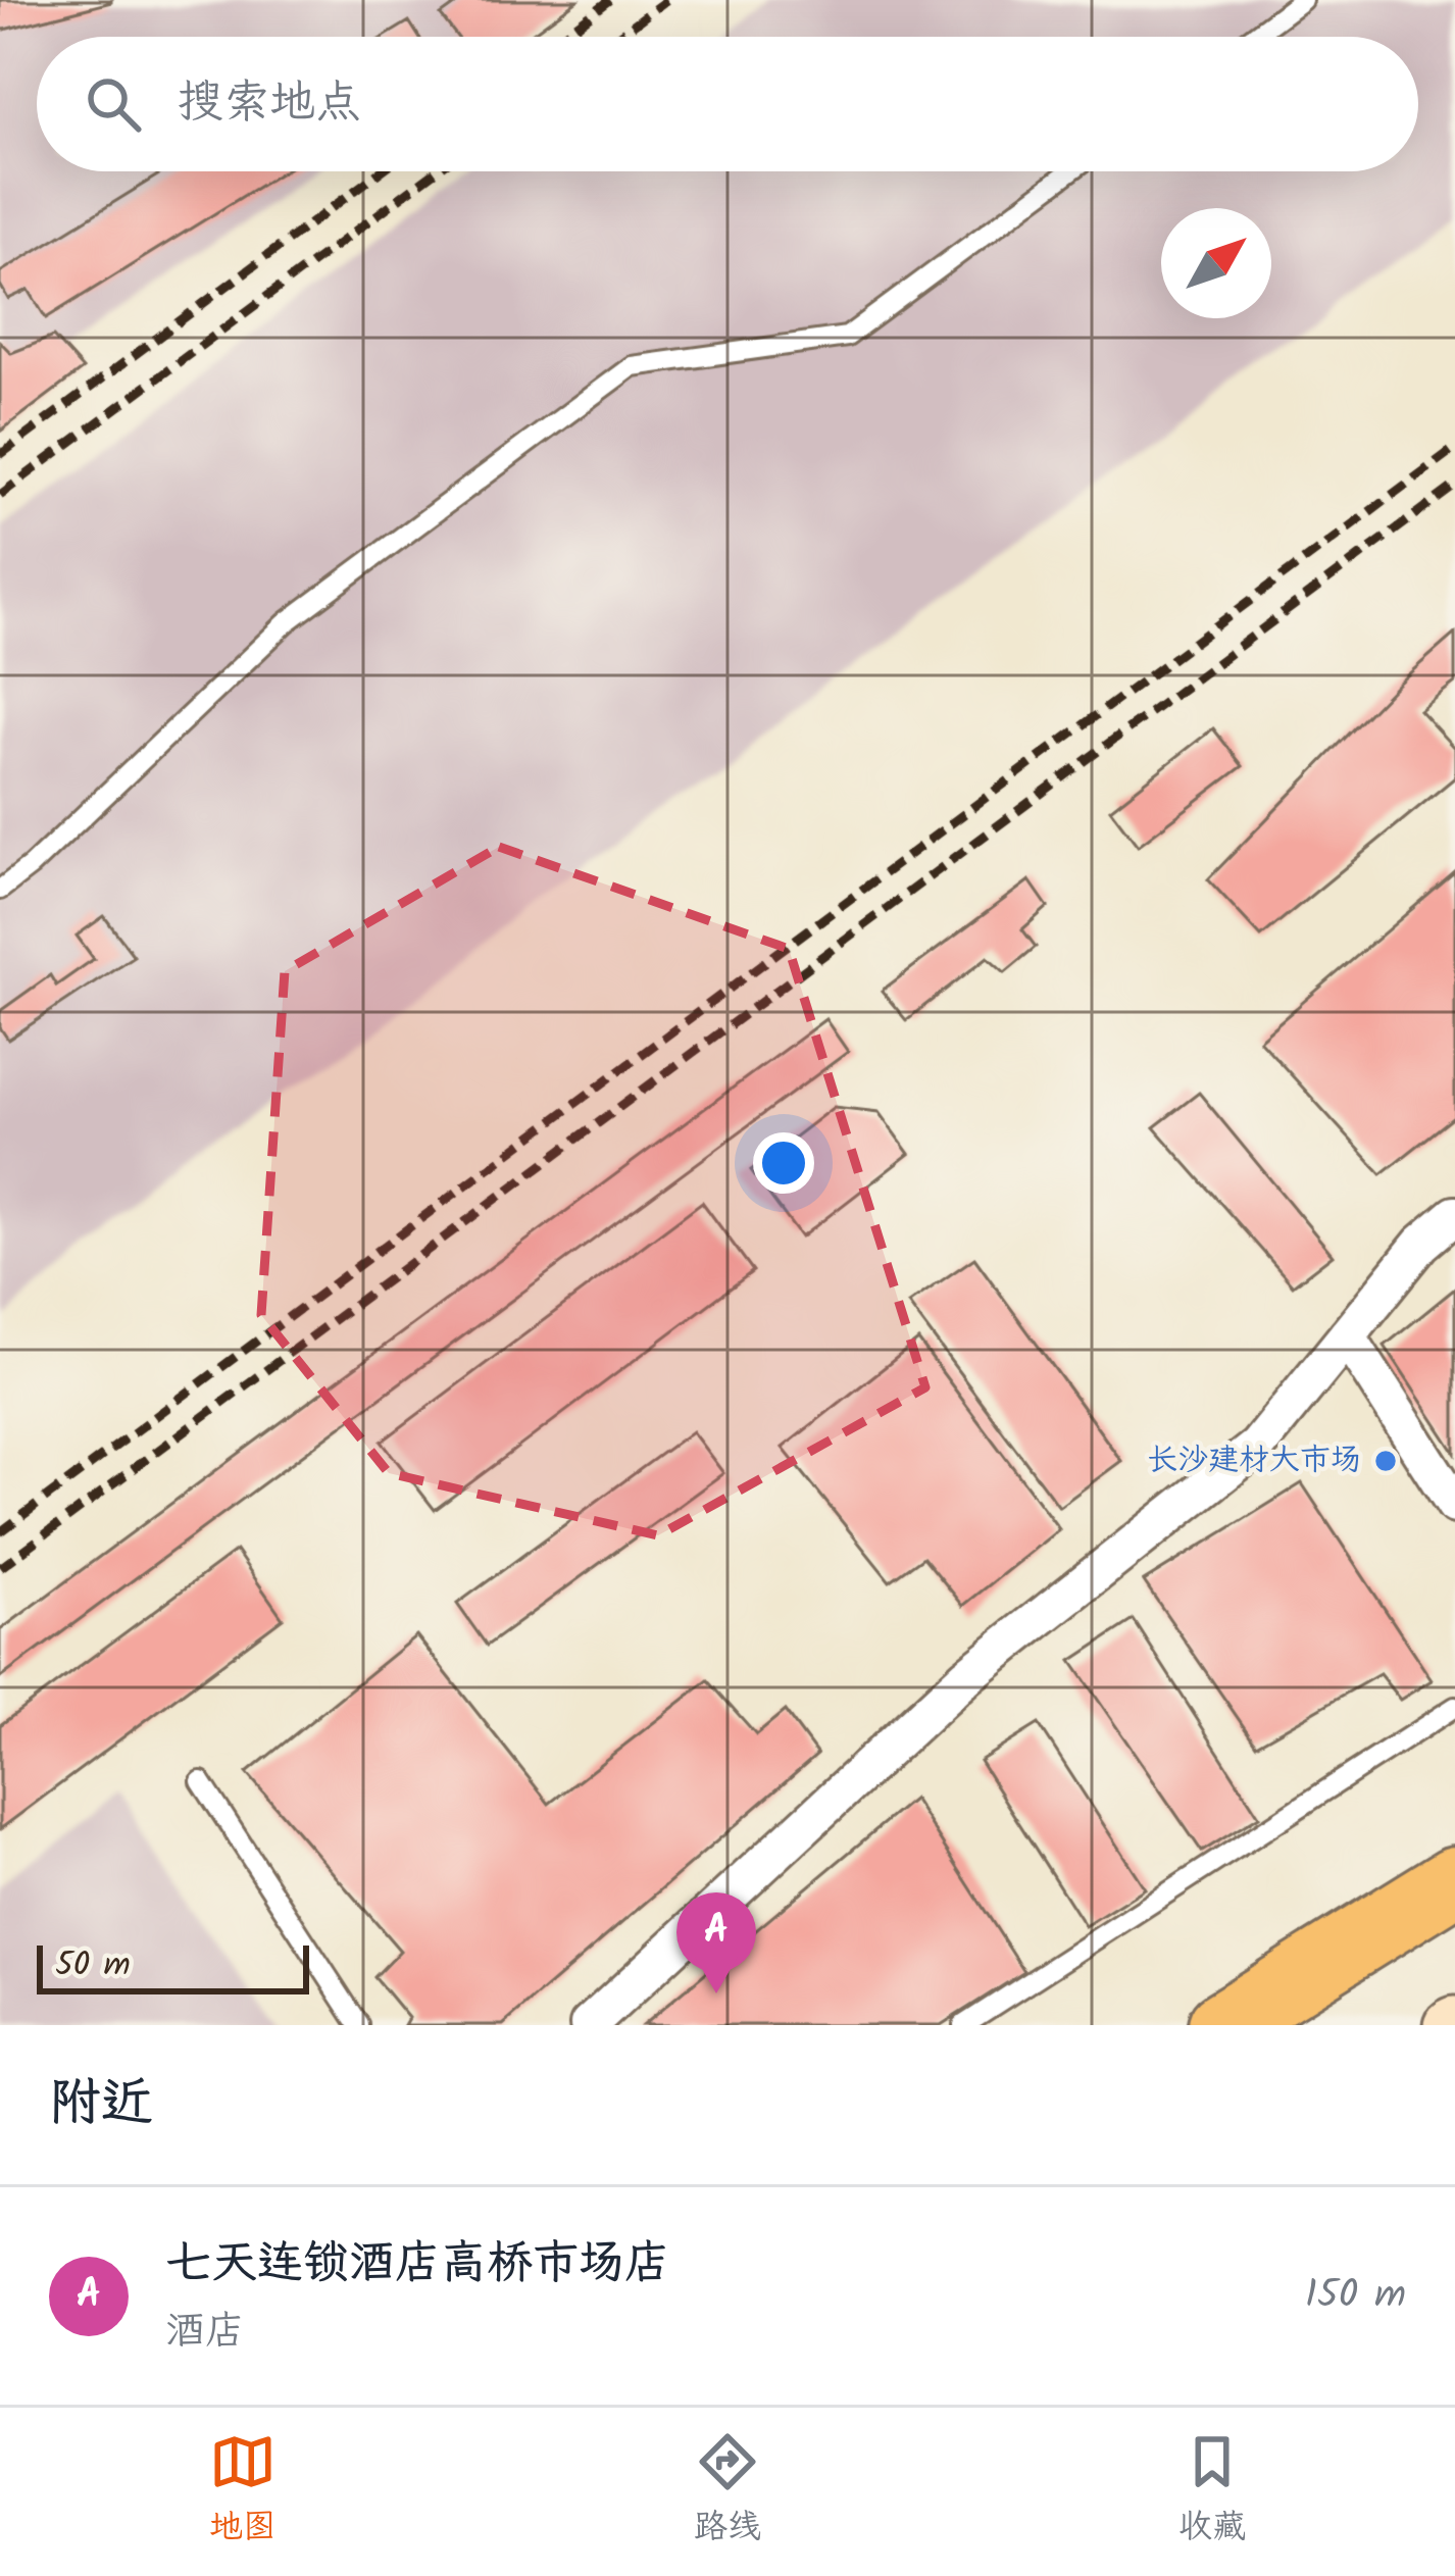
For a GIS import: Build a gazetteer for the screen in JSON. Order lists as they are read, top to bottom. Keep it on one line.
{"places":["长沙建材大市场"],"scale_bar":"50 m","north":"top right","page":{"search":"搜索地点","pins":"A","scale":"50 m","heading":"附近","list":[{"mark":"A","name":"七天连锁酒店高桥市场店","note":"酒店","value":"150 m"}],"nav":["地图","路线","收藏"]}}
